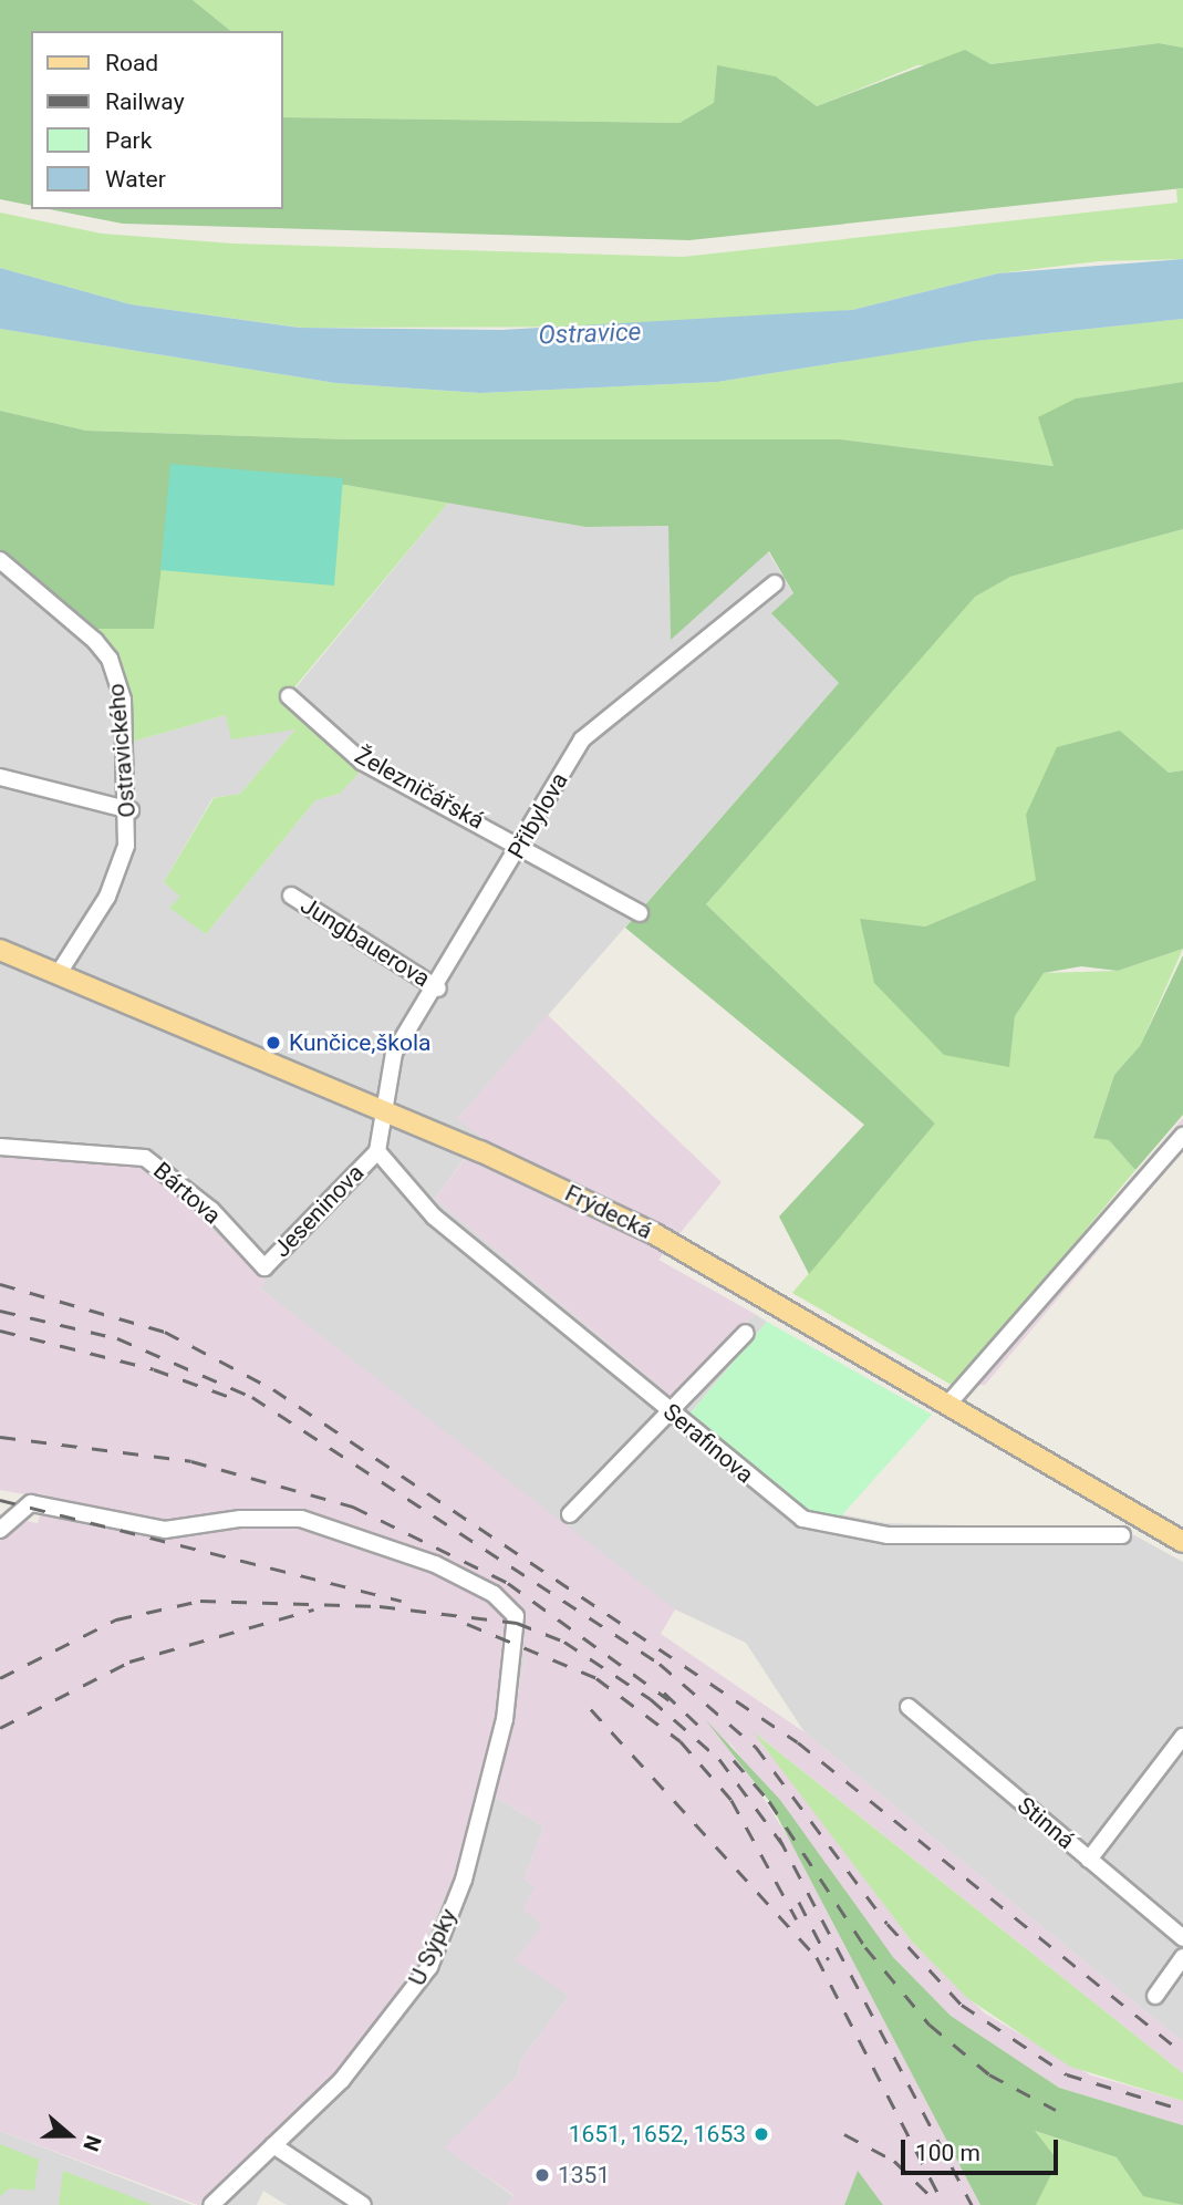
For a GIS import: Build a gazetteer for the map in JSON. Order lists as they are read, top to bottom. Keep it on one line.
{"streets":{"main road":["Frýdecká"],"street":["Ostravického","Železničářská","Přibylova","Jungbauerova","Bártova","Jeseninova","Serafinova","Stinná","U Sýpky"]},"crossings":[["Ostravického","Frýdecká"],["Železničářská","Přibylova"],["Přibylova","Jungbauerova"],["Přibylova","Jeseninova"],["Přibylova","Frýdecká"],["Bártova","Jeseninova"],["Jeseninova","Frýdecká"],["Jeseninova","Serafinova"]],"water":["Ostravice"],"places":["Kunčice,škola","1651, 1652, 1653","1351"],"legend":["Road","Railway","Park","Water"],"scale_bar":"100 m","north":"right"}
